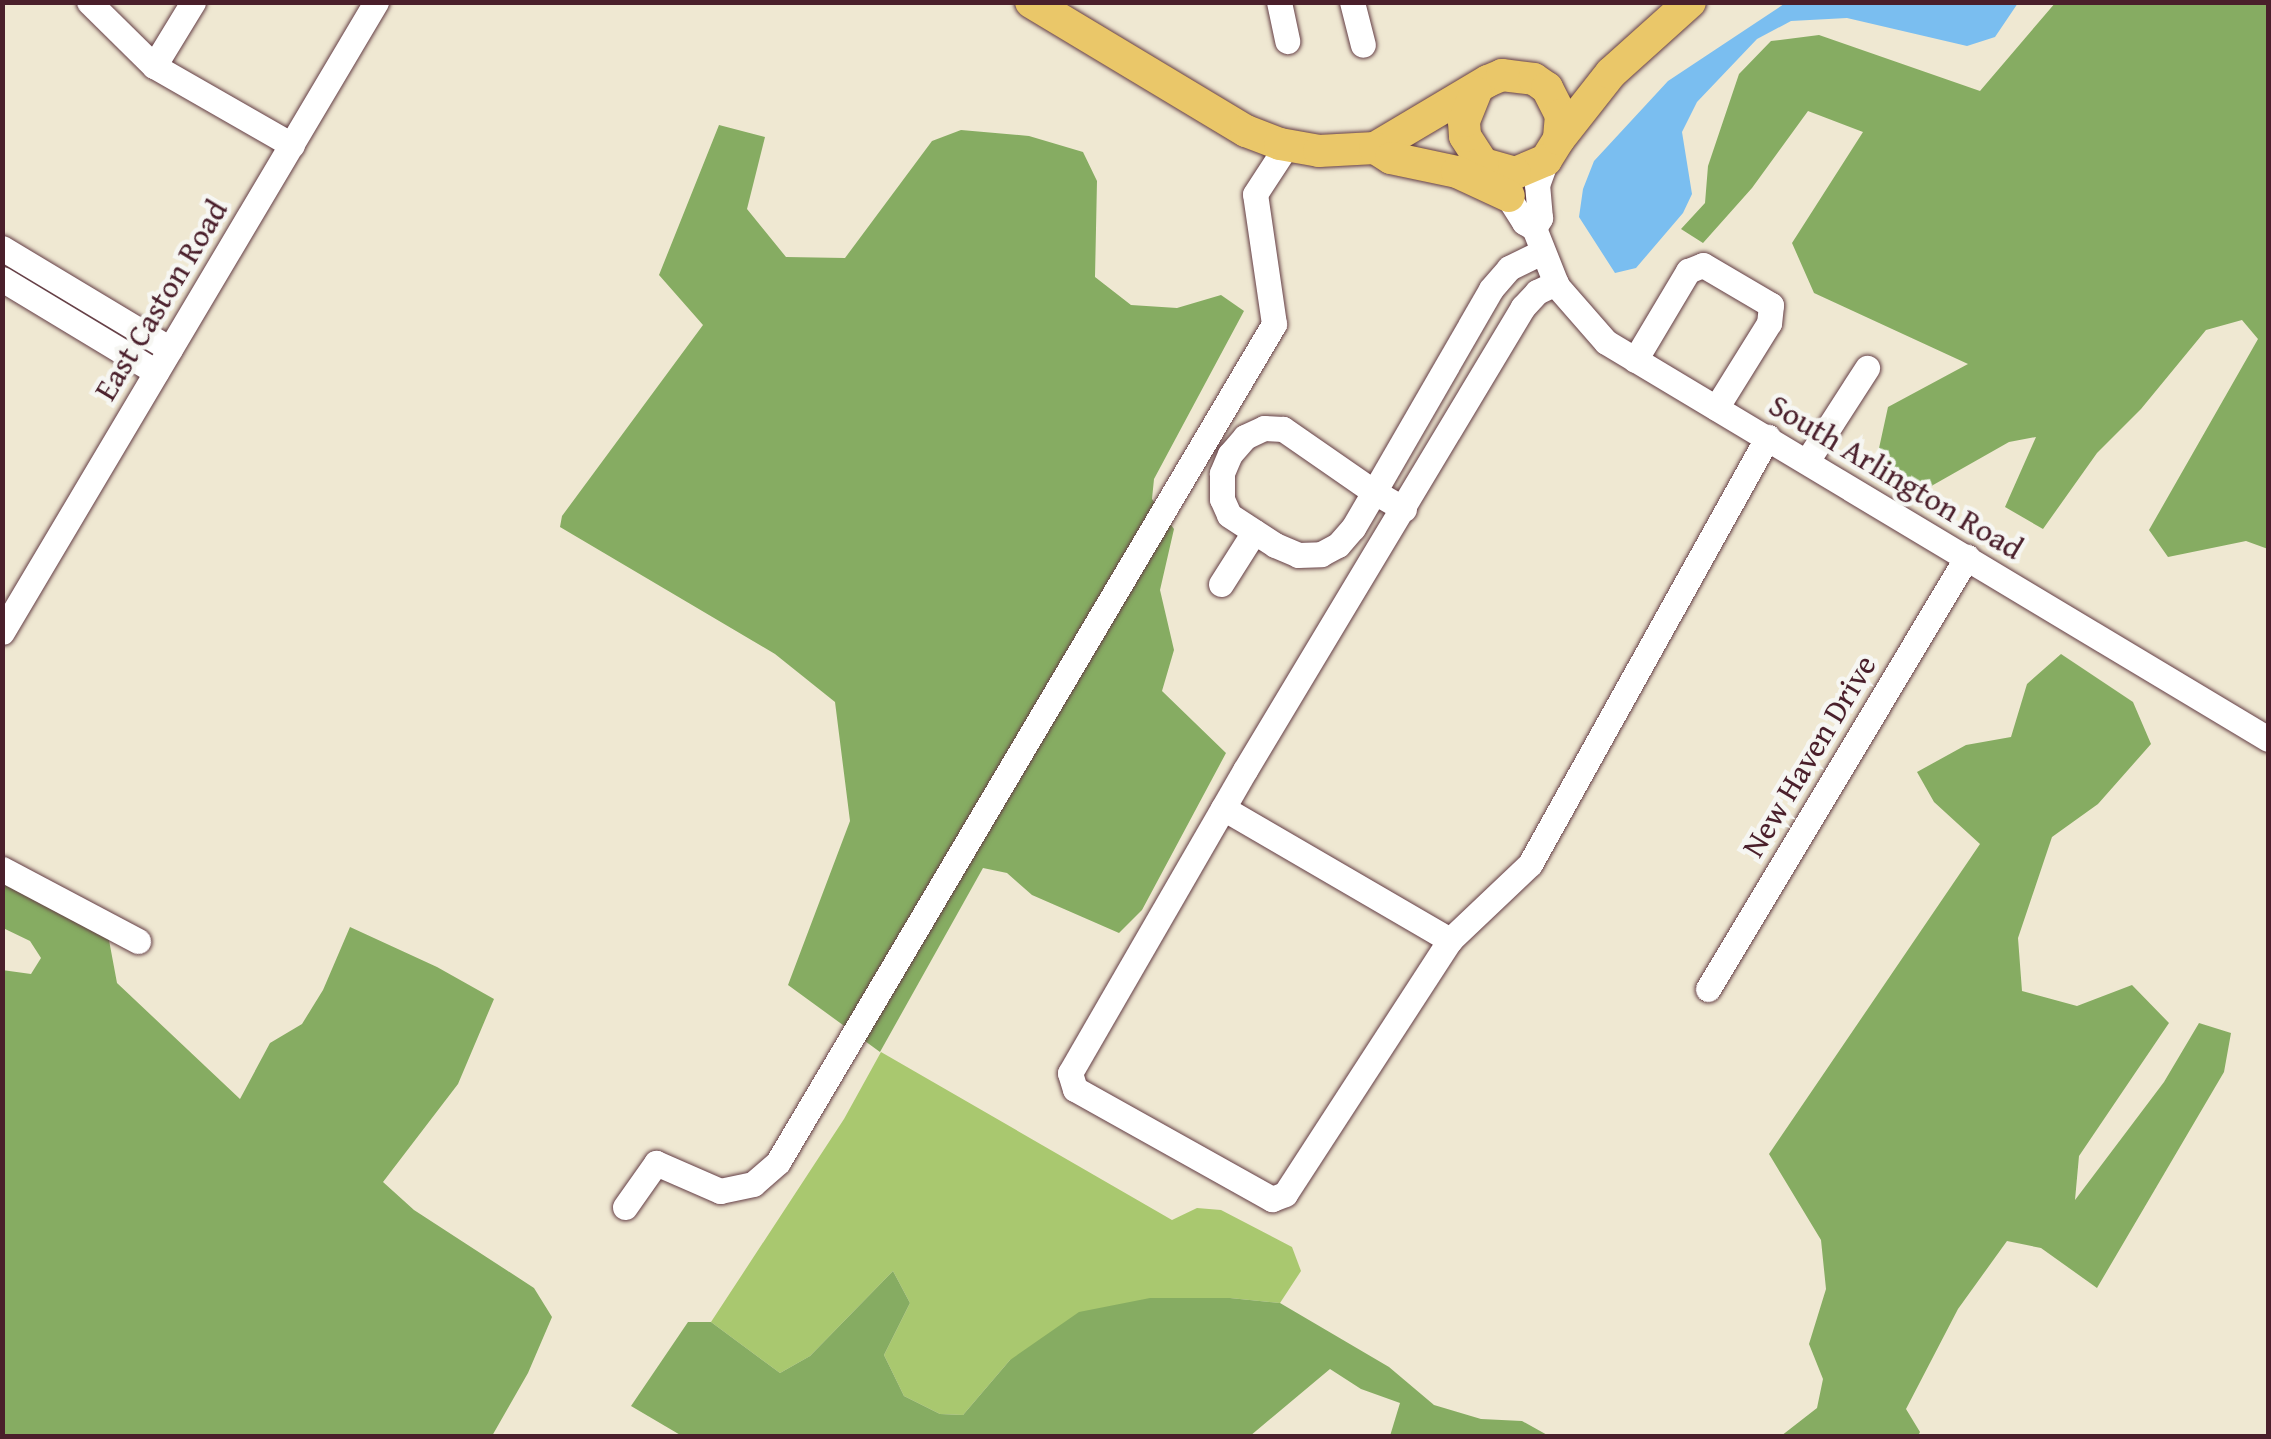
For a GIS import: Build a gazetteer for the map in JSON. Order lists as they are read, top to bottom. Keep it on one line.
{"streets":{"street":["East Caston Road","South Arlington Road","New Haven Drive"]},"crossings":[["South Arlington Road","New Haven Drive"]]}
